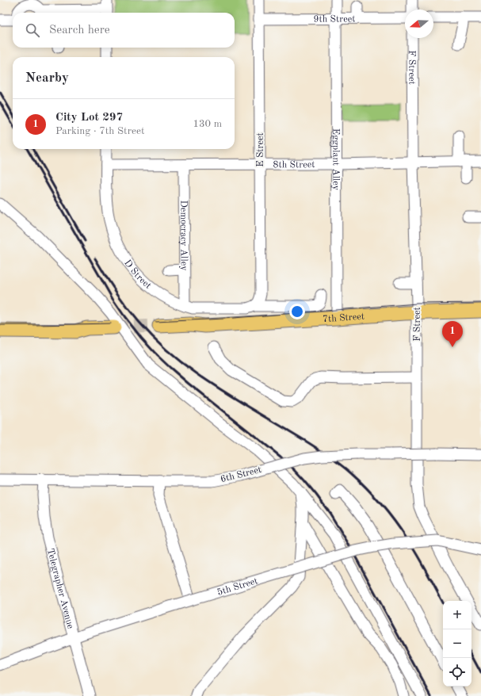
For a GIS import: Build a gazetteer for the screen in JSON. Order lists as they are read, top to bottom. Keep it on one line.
{"streets":{"main road":["7th Street"],"street":["9th Street","F Street","E Street","Eggplant Alley","8th Street","Democracy Alley","D Street","6th Street","5th Street","Telegrapher Avenue"]},"crossings":[["9th Street","E Street"],["9th Street","Eggplant Alley"],["F Street","8th Street"],["F Street","7th Street"],["E Street","8th Street"],["E Street","D Street"],["Eggplant Alley","8th Street"],["Eggplant Alley","7th Street"],["8th Street","Democracy Alley"],["8th Street","D Street"],["Democracy Alley","D Street"],["6th Street","Telegrapher Avenue"],["5th Street","Telegrapher Avenue"]],"north":"left","page":{"search":"Search here","heading":"Nearby","list":[{"mark":"1","name":"City Lot 297","note":"Parking · 7th Street","value":"130 m"}],"pins":"1","map_buttons":["+","−"]}}
